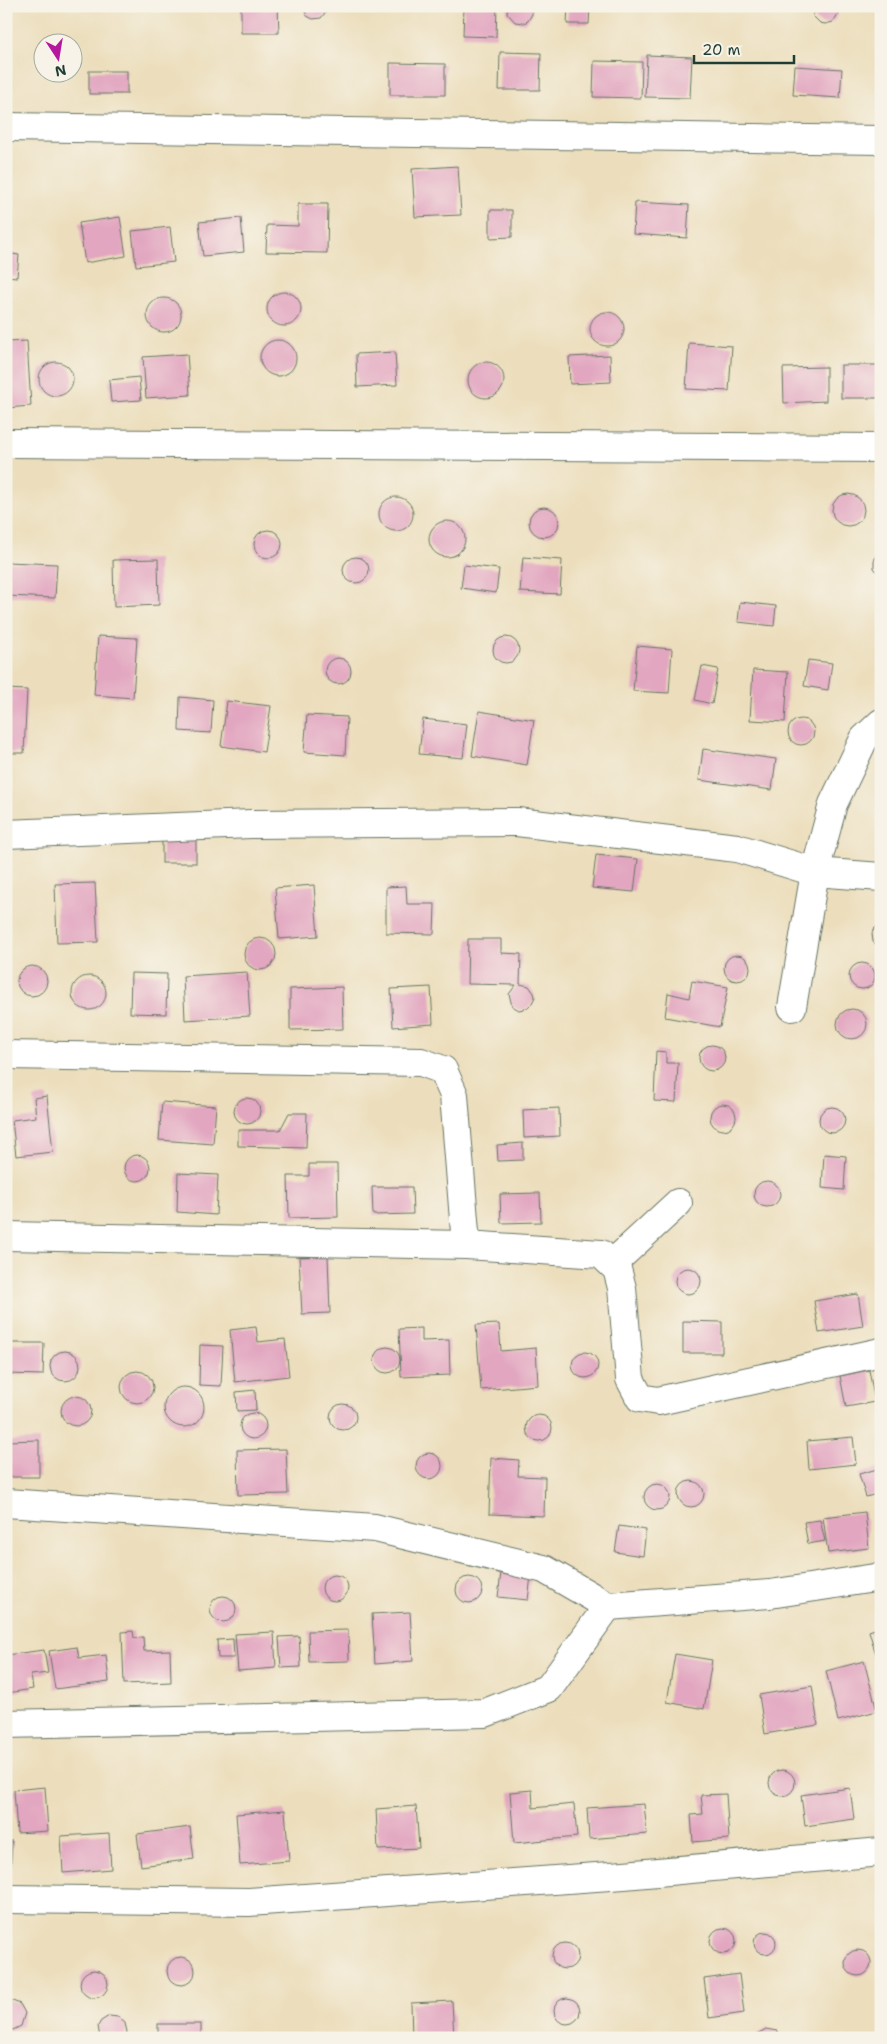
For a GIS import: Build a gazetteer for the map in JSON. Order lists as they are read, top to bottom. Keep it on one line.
{"scale_bar":"20 m","north":"bottom"}
